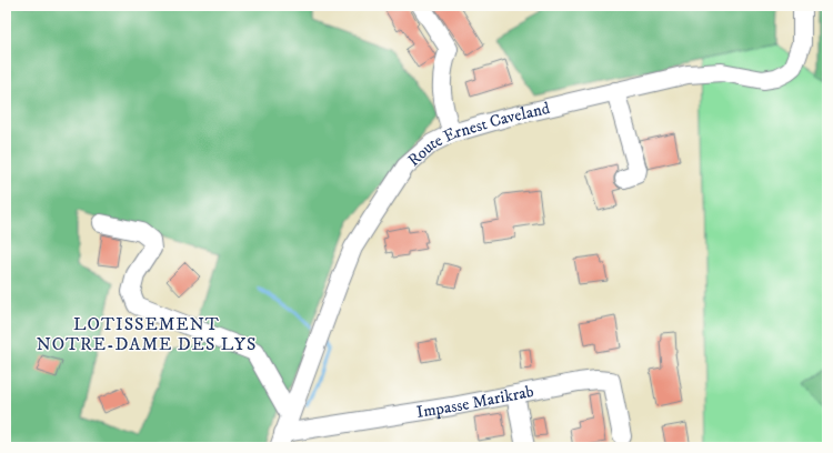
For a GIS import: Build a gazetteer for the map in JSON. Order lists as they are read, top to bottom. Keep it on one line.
{"streets":{"street":["Route Ernest Caveland","Impasse Marikrab"]},"crossings":[["Route Ernest Caveland","Impasse Marikrab"]],"districts":["LOTISSEMENT NOTRE-DAME DES LYS"]}
